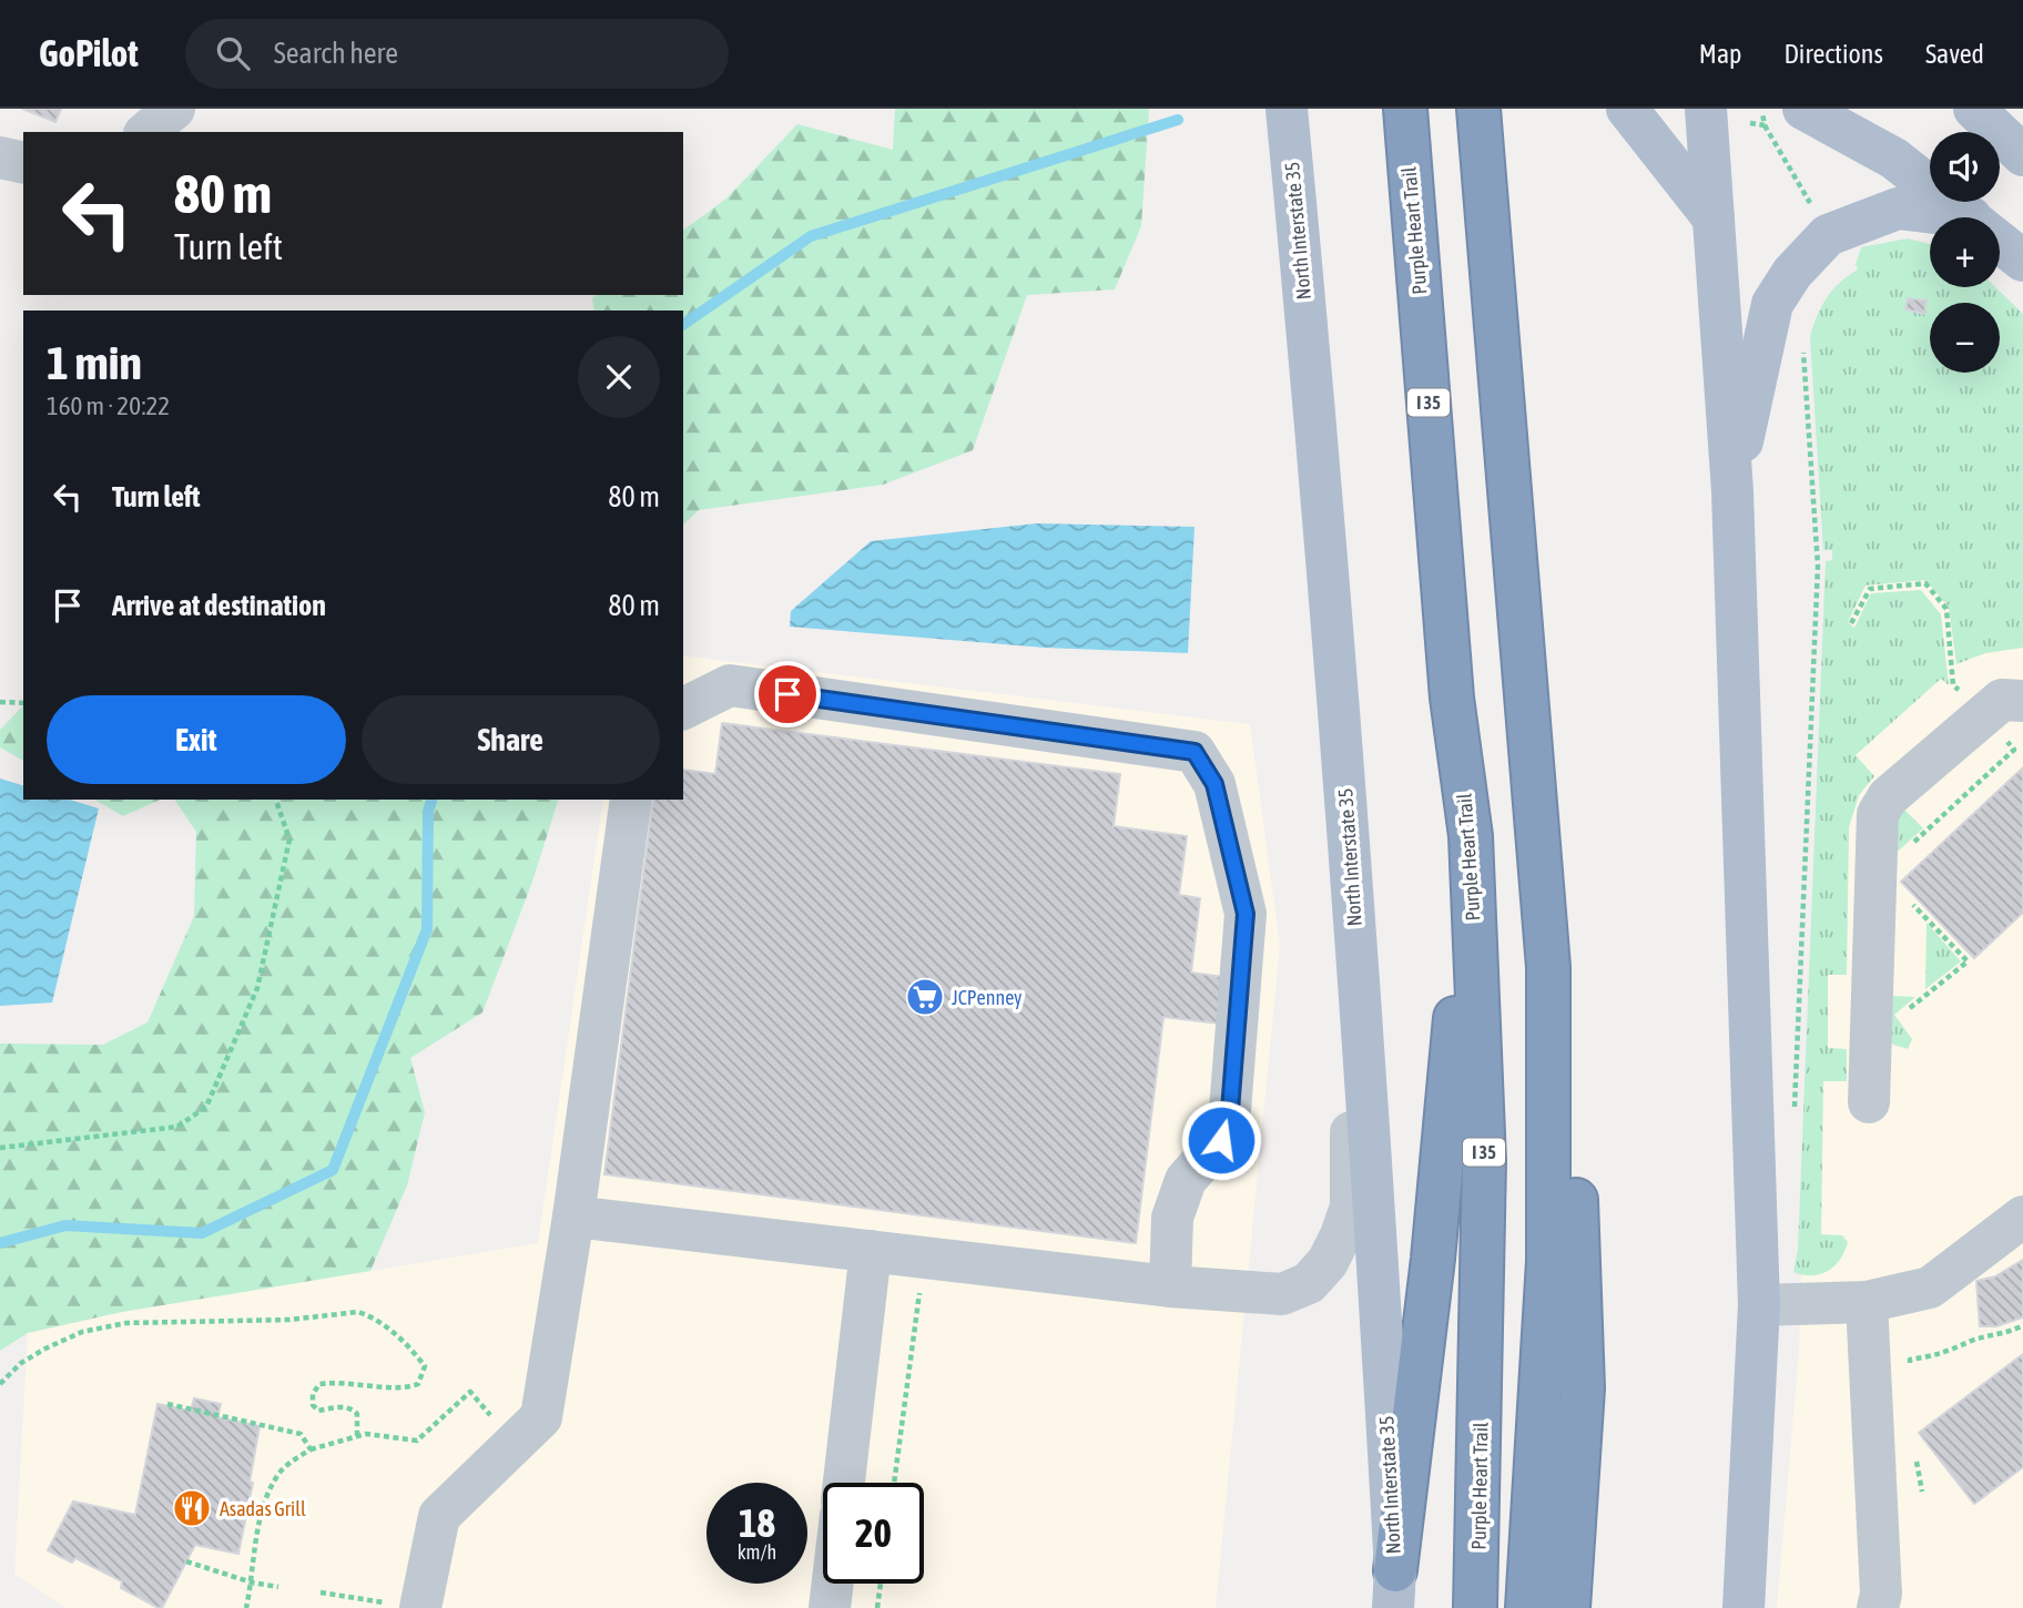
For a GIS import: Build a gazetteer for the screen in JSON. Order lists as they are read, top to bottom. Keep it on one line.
{"streets":{"highway":["Purple Heart Trail","I 35"],"main road":["North Interstate 35"]},"places":{"supermarket":["JCPenney"],"restaurant":["Asadas Grill"]},"page":{"header":"GoPilot","search":"Search here","nav":["Map","Directions","Saved"],"map_buttons":["+","−"],"turn":["80 m","Turn left"],"heading":["1 min","160 m · 20:22"],"list":[{"name":"Turn left","value":"80 m"},{"name":"Arrive at destination","value":"80 m"}],"buttons":["Exit","Share"],"speed":"18 km/h","limit":"20"}}
